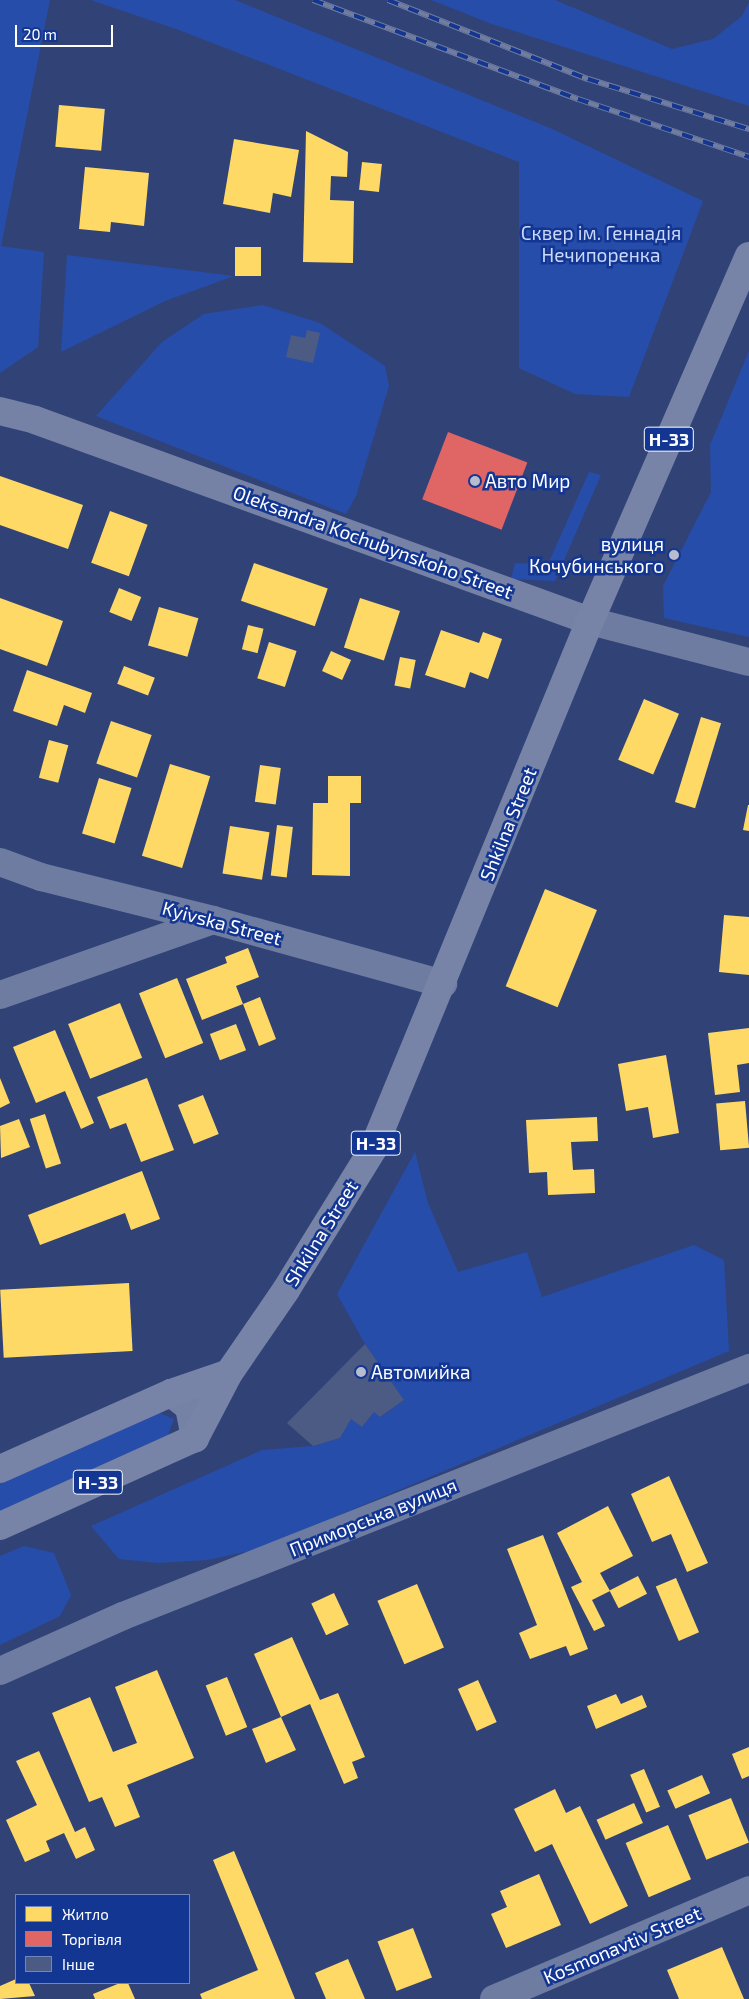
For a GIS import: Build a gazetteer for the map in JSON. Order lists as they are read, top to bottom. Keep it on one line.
{"streets":{"main road":["Н-33","Shkilna Street"],"street":["Oleksandra Kochubynskoho Street","Kyivska Street","Приморська вулиця","Kosmonavtiv Street"]},"crossings":[["Н-33","Shkilna Street"],["Oleksandra Kochubynskoho Street","Shkilna Street"],["Shkilna Street","Kyivska Street"]],"parks":["Сквер ім. Геннадія Нечипоренка"],"places":["Авто Мир","вулиця Кочубинського","Автомийка"],"legend":["Житло","Торгівля","Інше"],"scale_bar":"20 m"}
